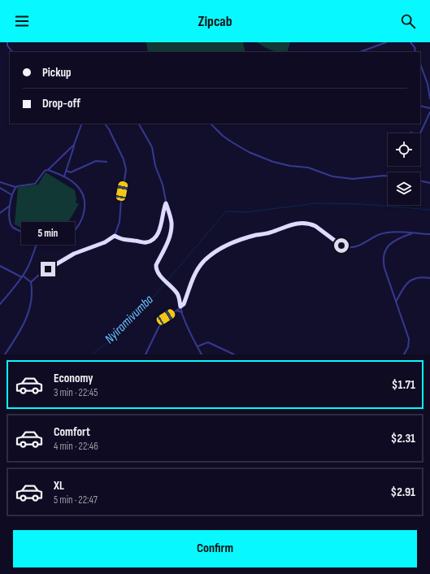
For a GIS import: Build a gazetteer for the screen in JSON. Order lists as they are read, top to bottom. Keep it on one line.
{"water":["Nyiramivumba"],"page":{"header":"Zipcab","banner":["Pickup","Drop-off"],"bubble":"5 min","list":[{"name":"Economy","note":"3 min · 22:45","value":"$1.71"},{"name":"Comfort","note":"4 min · 22:46","value":"$2.31"},{"name":"XL","note":"5 min · 22:47","value":"$2.91"}],"buttons":"Confirm"}}
